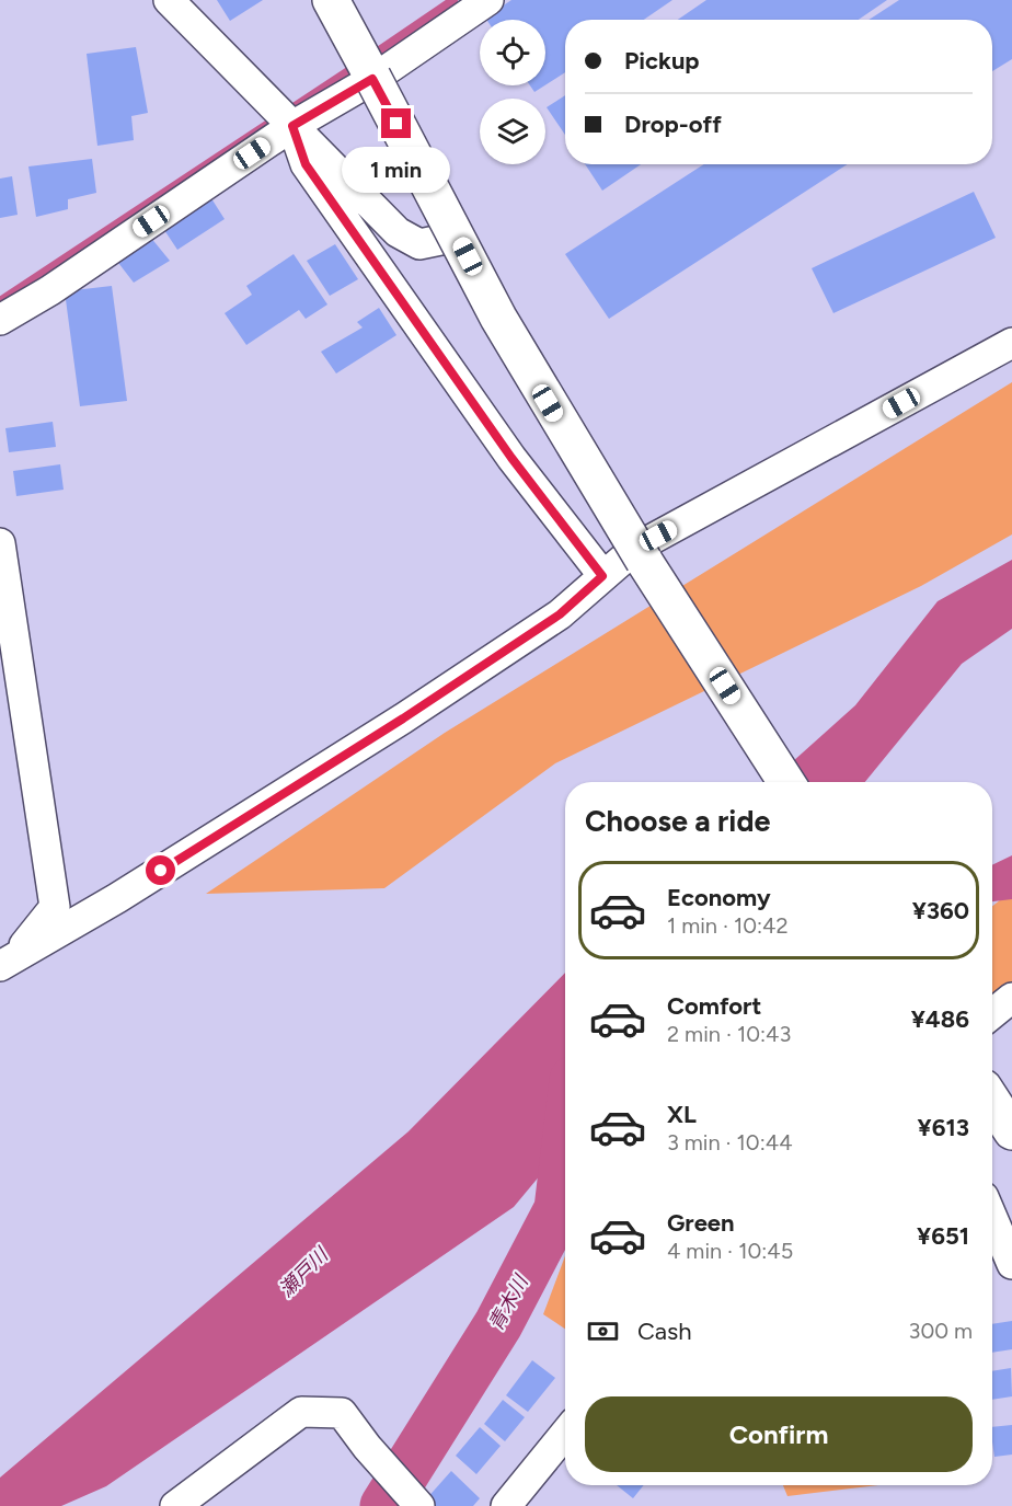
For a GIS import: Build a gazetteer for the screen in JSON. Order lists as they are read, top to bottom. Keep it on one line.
{"water":["瀬戸川","青木川"],"page":{"banner":["Pickup","Drop-off"],"bubble":"1 min","heading":"Choose a ride","list":[{"name":"Economy","note":"1 min · 10:42","value":"¥360"},{"name":"Comfort","note":"2 min · 10:43","value":"¥486"},{"name":"XL","note":"3 min · 10:44","value":"¥613"},{"name":"Green","note":"4 min · 10:45","value":"¥651"}],"pay":["Cash","300 m"],"buttons":"Confirm"}}
